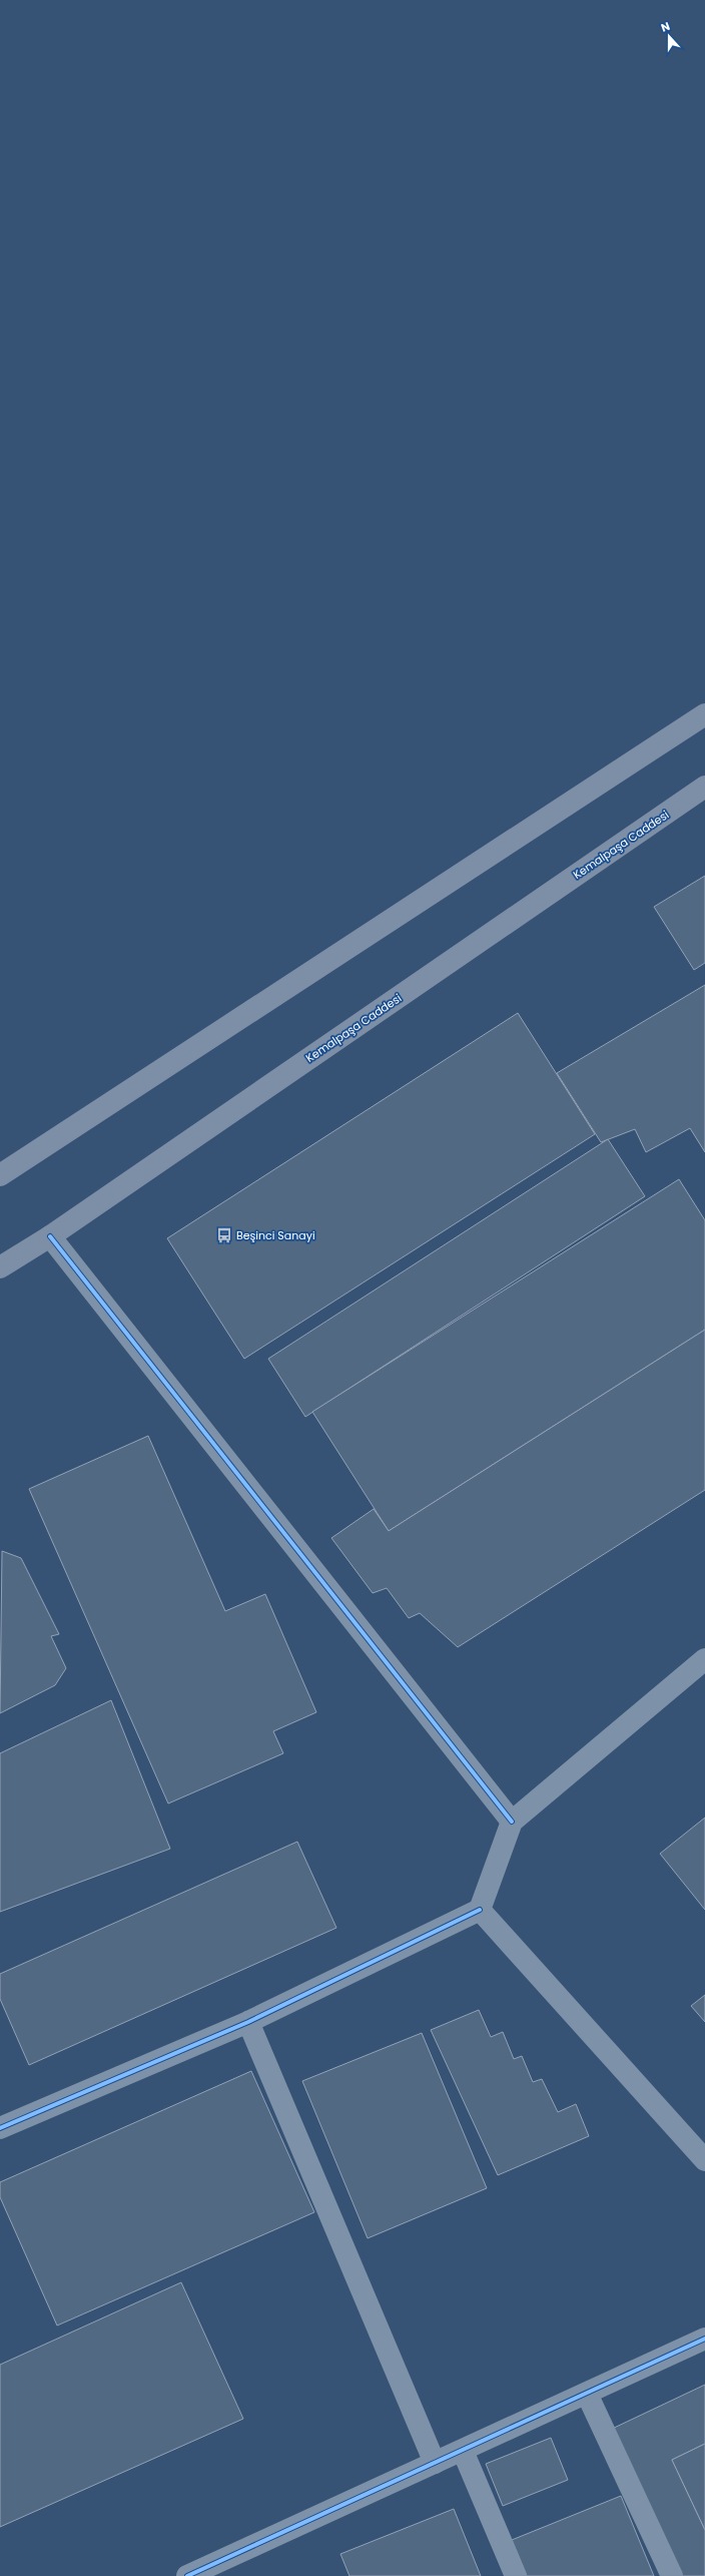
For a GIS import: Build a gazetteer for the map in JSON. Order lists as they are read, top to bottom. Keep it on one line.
{"streets":{"main road":["Kemalpaşa Caddesi"]},"places":{"bus stop":["Beşinci Sanayi"]},"north":"top"}
